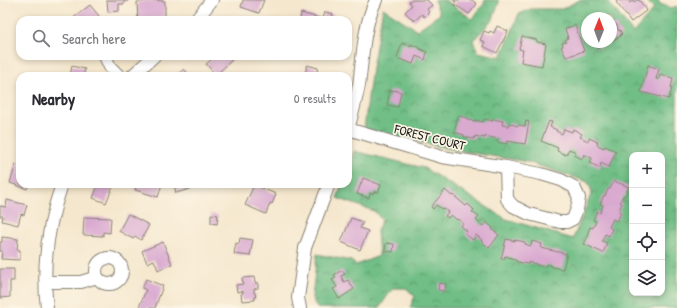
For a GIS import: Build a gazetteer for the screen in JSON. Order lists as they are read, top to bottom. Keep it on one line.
{"streets":{"street":["FOREST COURT"]},"north":"top","page":{"search":"Search here","heading":["Nearby","0 results"],"map_buttons":["+","−"]}}
